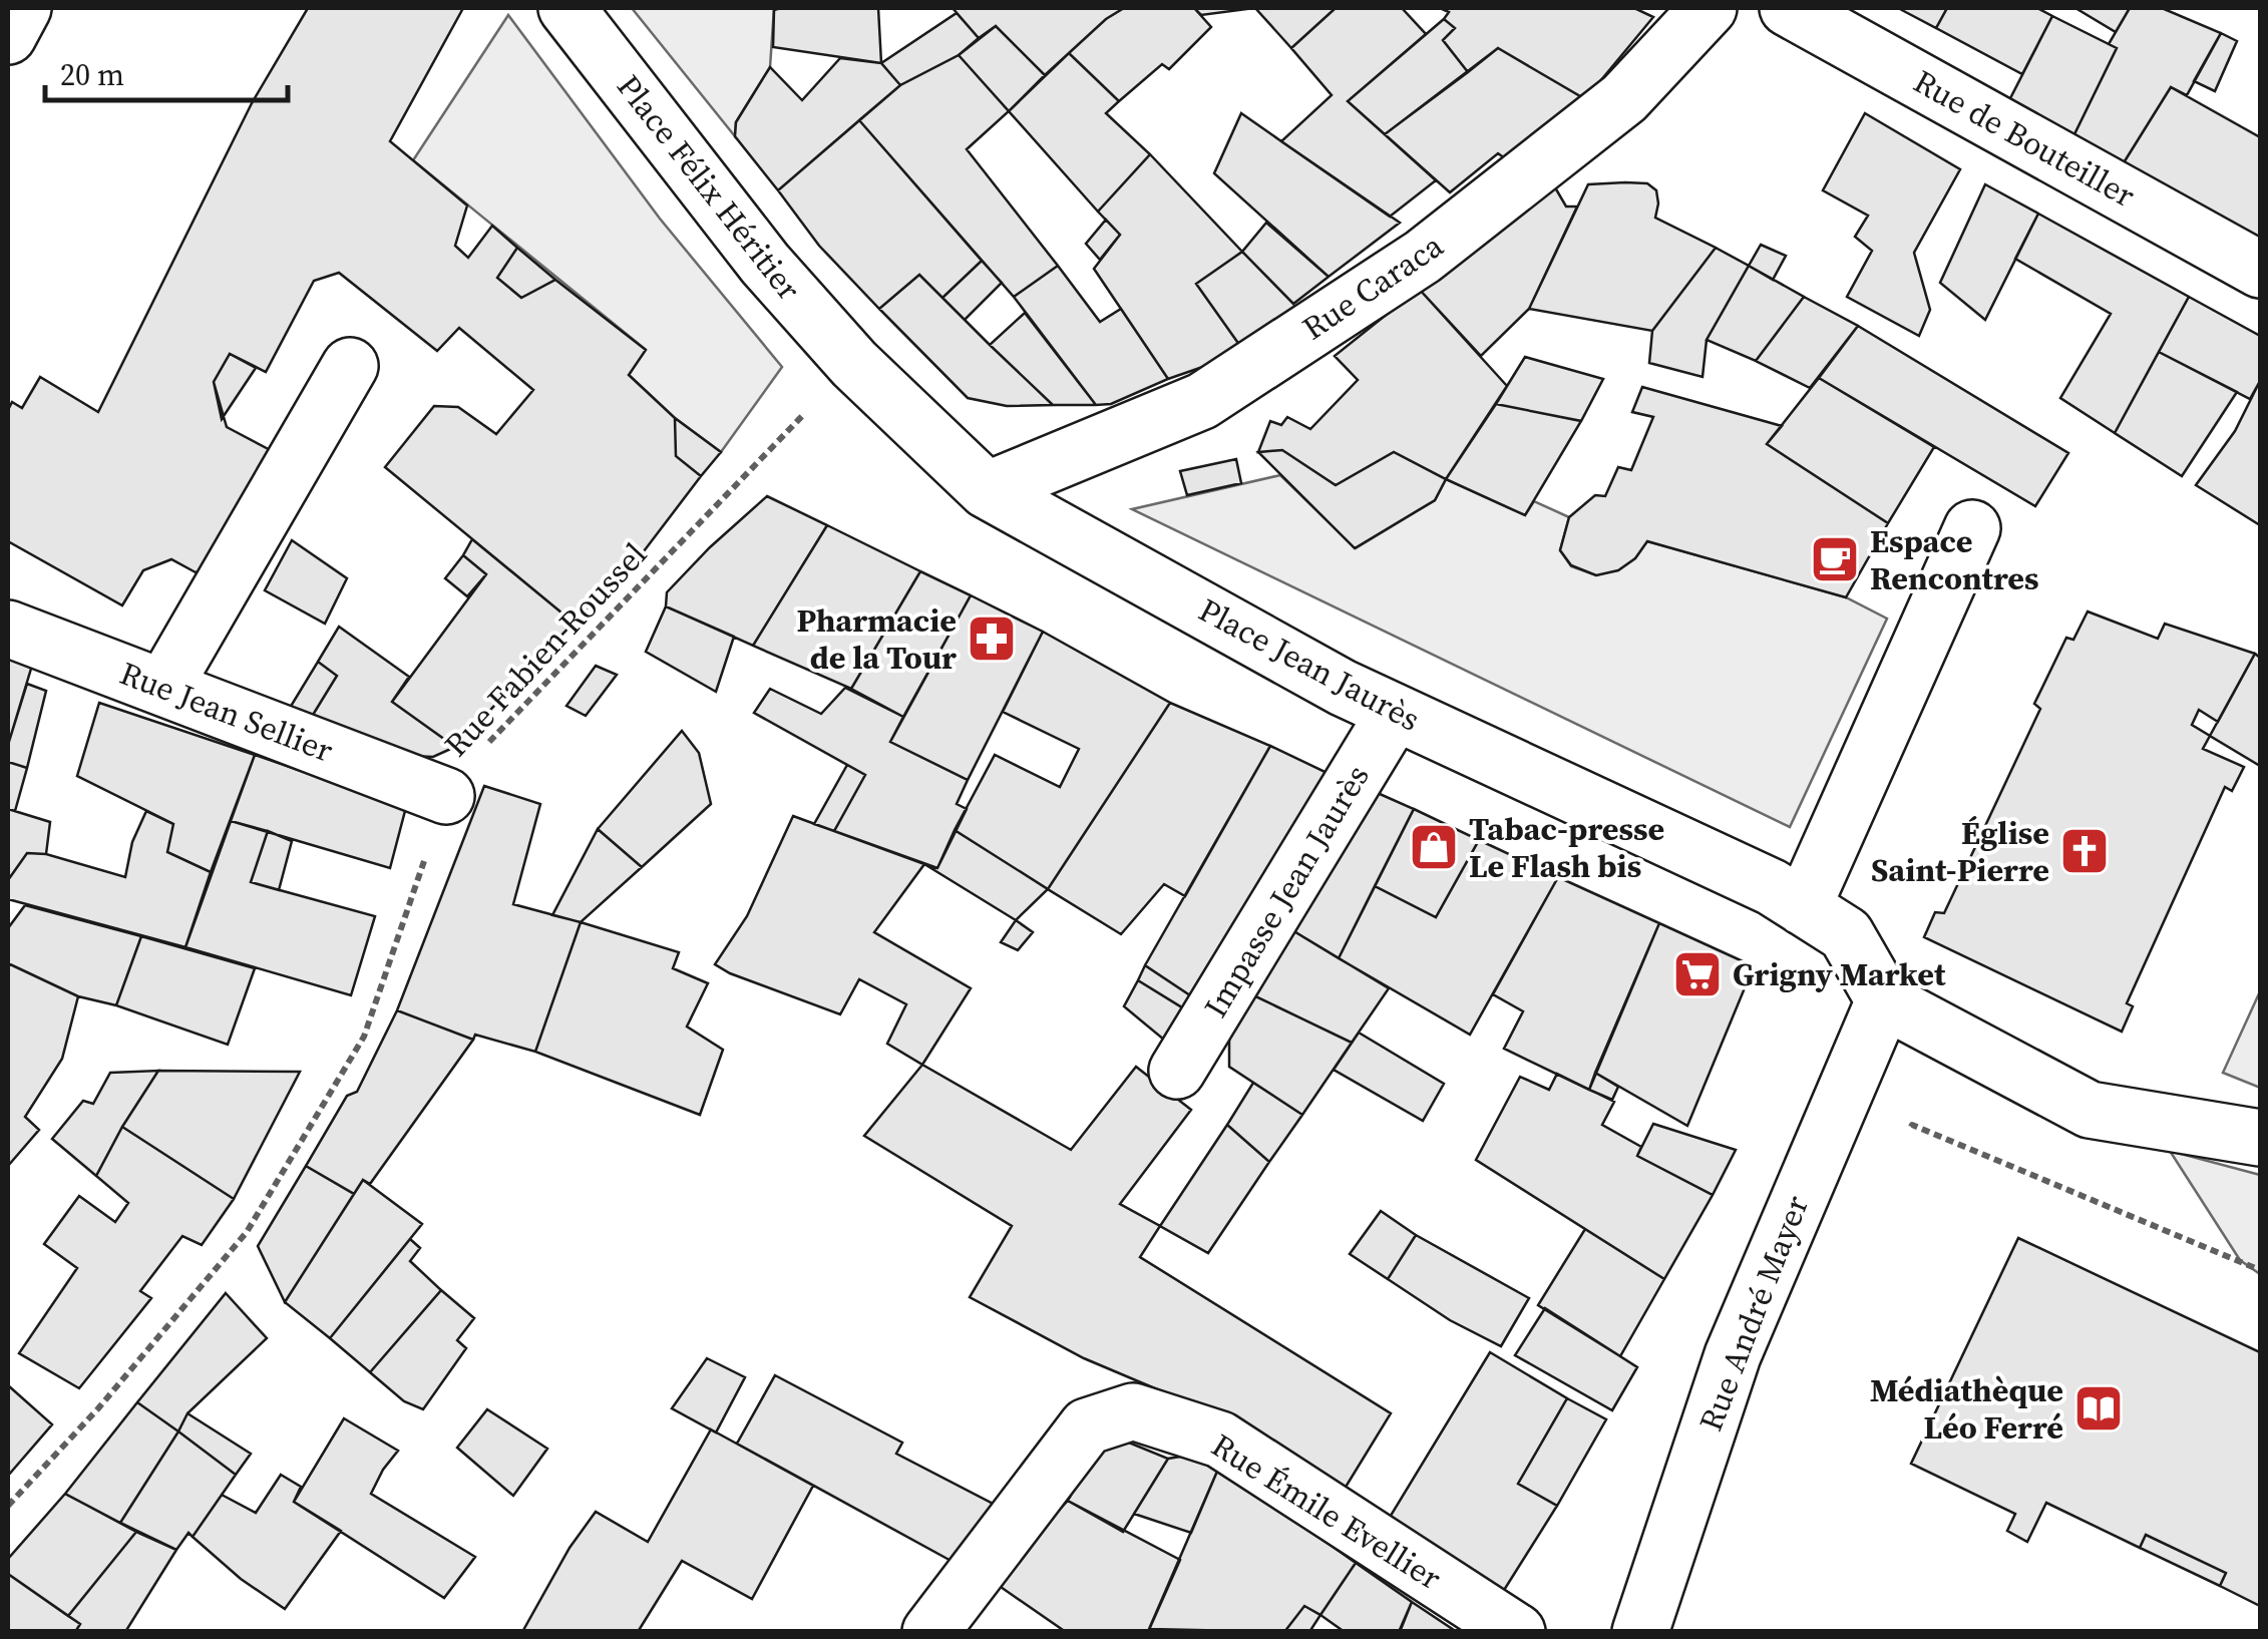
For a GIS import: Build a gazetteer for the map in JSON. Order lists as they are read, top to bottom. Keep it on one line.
{"streets":{"street":["Rue de Bouteiller","Place Félix Héritier","Rue Caraca","Place Jean Jaurès","Rue Jean Sellier","Impasse Jean Jaurès","Rue André Mayer","Rue Émile Evellier"],"path":["Rue Fabien Roussel"]},"crossings":[["Place Félix Héritier","Rue Fabien Roussel"],["Place Félix Héritier","Place Jean Jaurès"],["Rue Caraca","Place Jean Jaurès"],["Rue Fabien Roussel","Place Jean Jaurès"],["Rue Fabien Roussel","Rue Jean Sellier"],["Place Jean Jaurès","Impasse Jean Jaurès"],["Place Jean Jaurès","Rue André Mayer"]],"places":{"cafe":["Espace Rencontres"],"pharmacy":["Pharmacie de la Tour"],"shop":["Tabac-presse Le Flash bis"],"church":["Église Saint-Pierre"],"supermarket":["Grigny Market"],"library":["Médiathèque Léo Ferré"]},"scale_bar":"20 m"}
